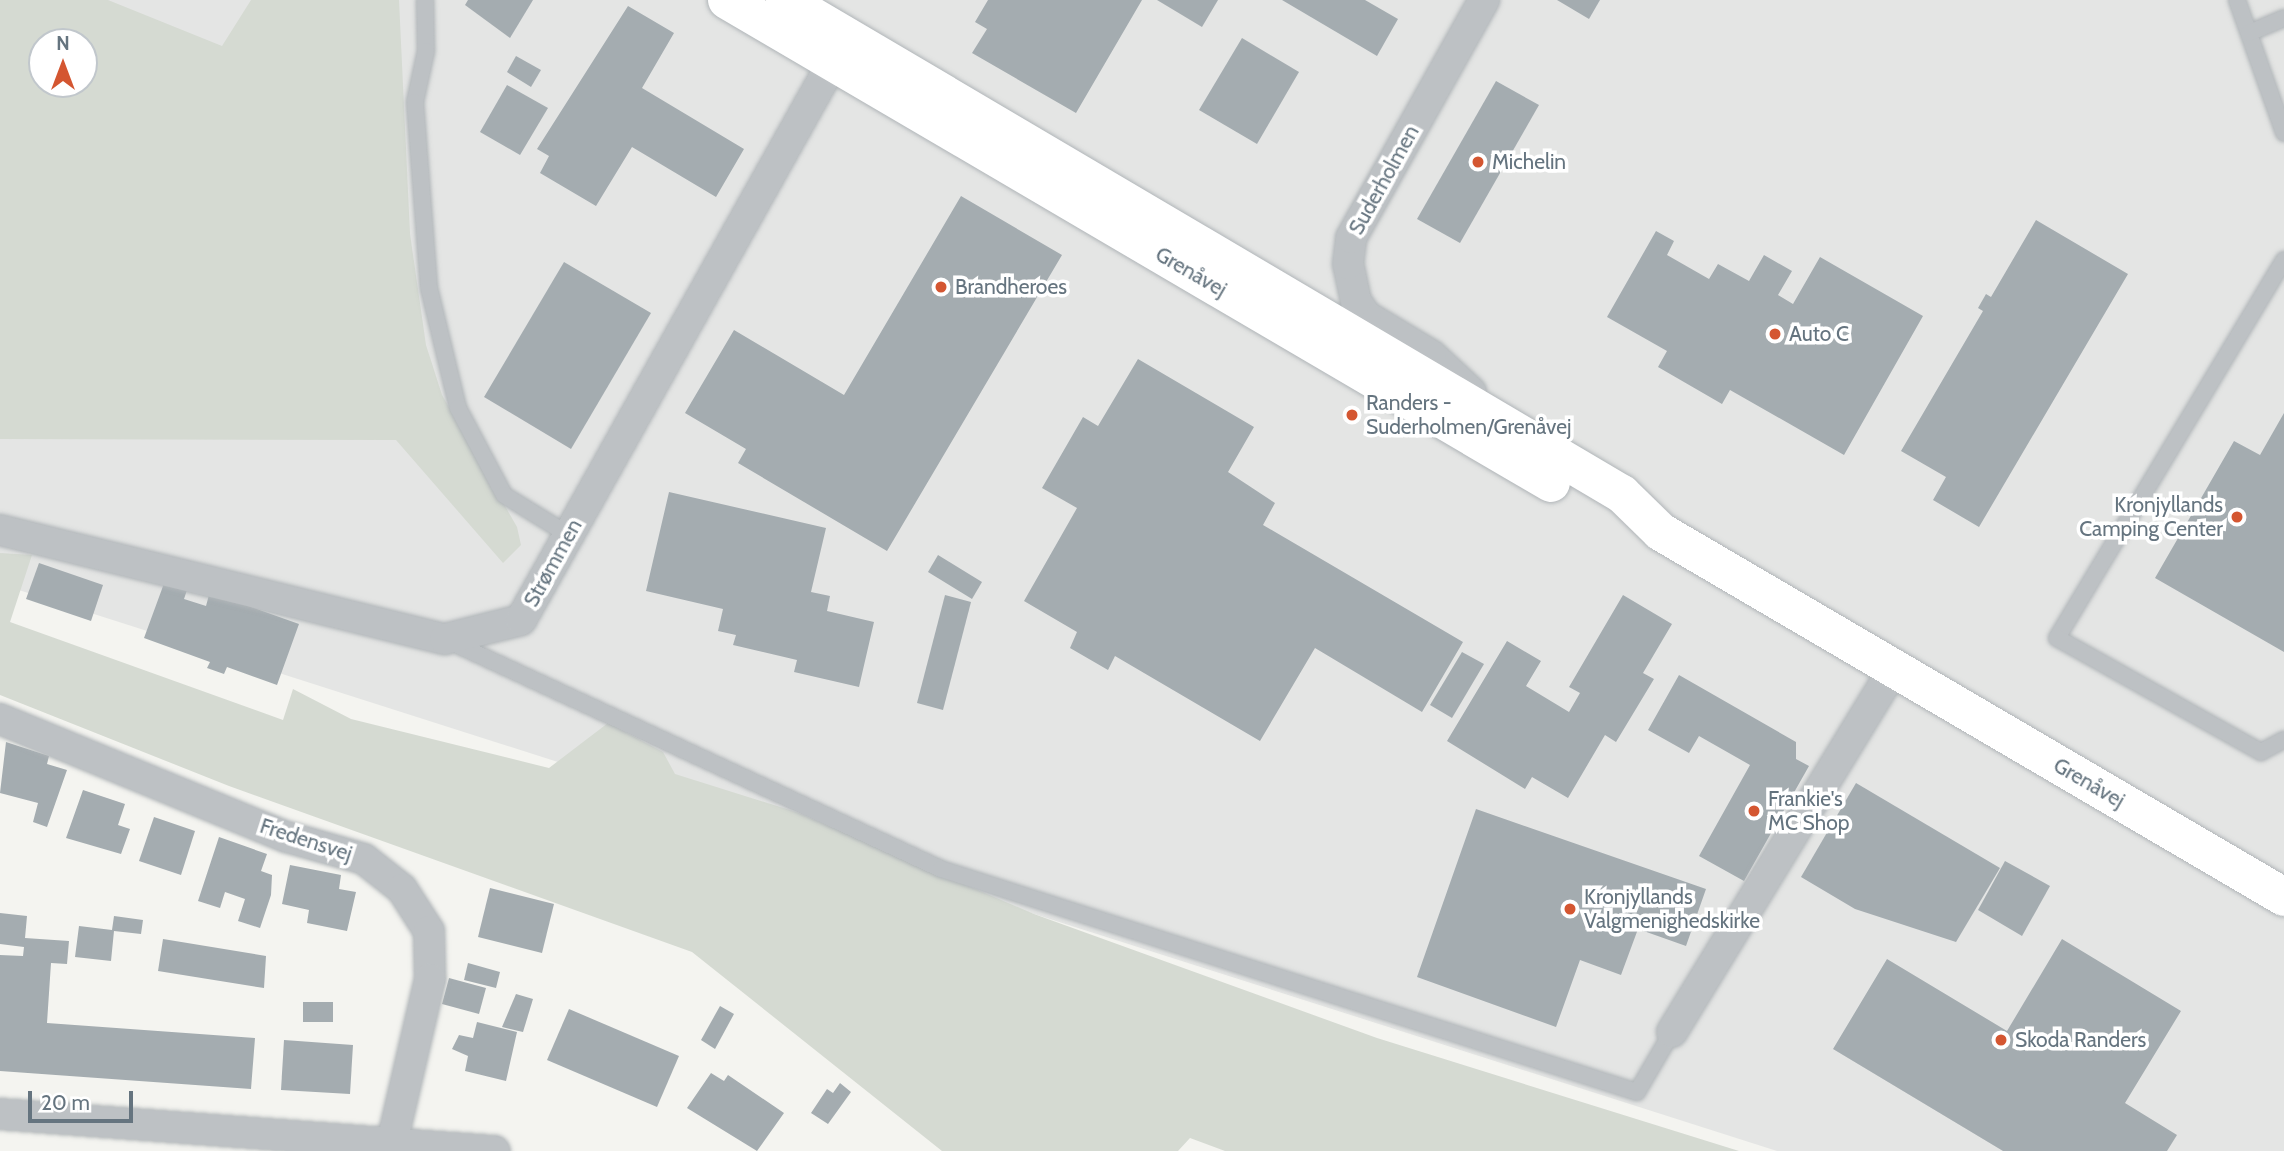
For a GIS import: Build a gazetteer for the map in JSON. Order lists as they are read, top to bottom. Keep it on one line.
{"streets":{"street":["Suderholmen","Grenåvej","Strømmen","Fredensvej"]},"crossings":[["Suderholmen","Grenåvej"],["Grenåvej","Strømmen"]],"places":["Michelin","Brandheroes","Auto C","Randers - Suderholmen/Grenåvej","Kronjyllands Camping Center","Frankie's MC Shop","Kronjyllands Valgmenighedskirke","Skoda Randers"],"scale_bar":"20 m","north":"top"}
